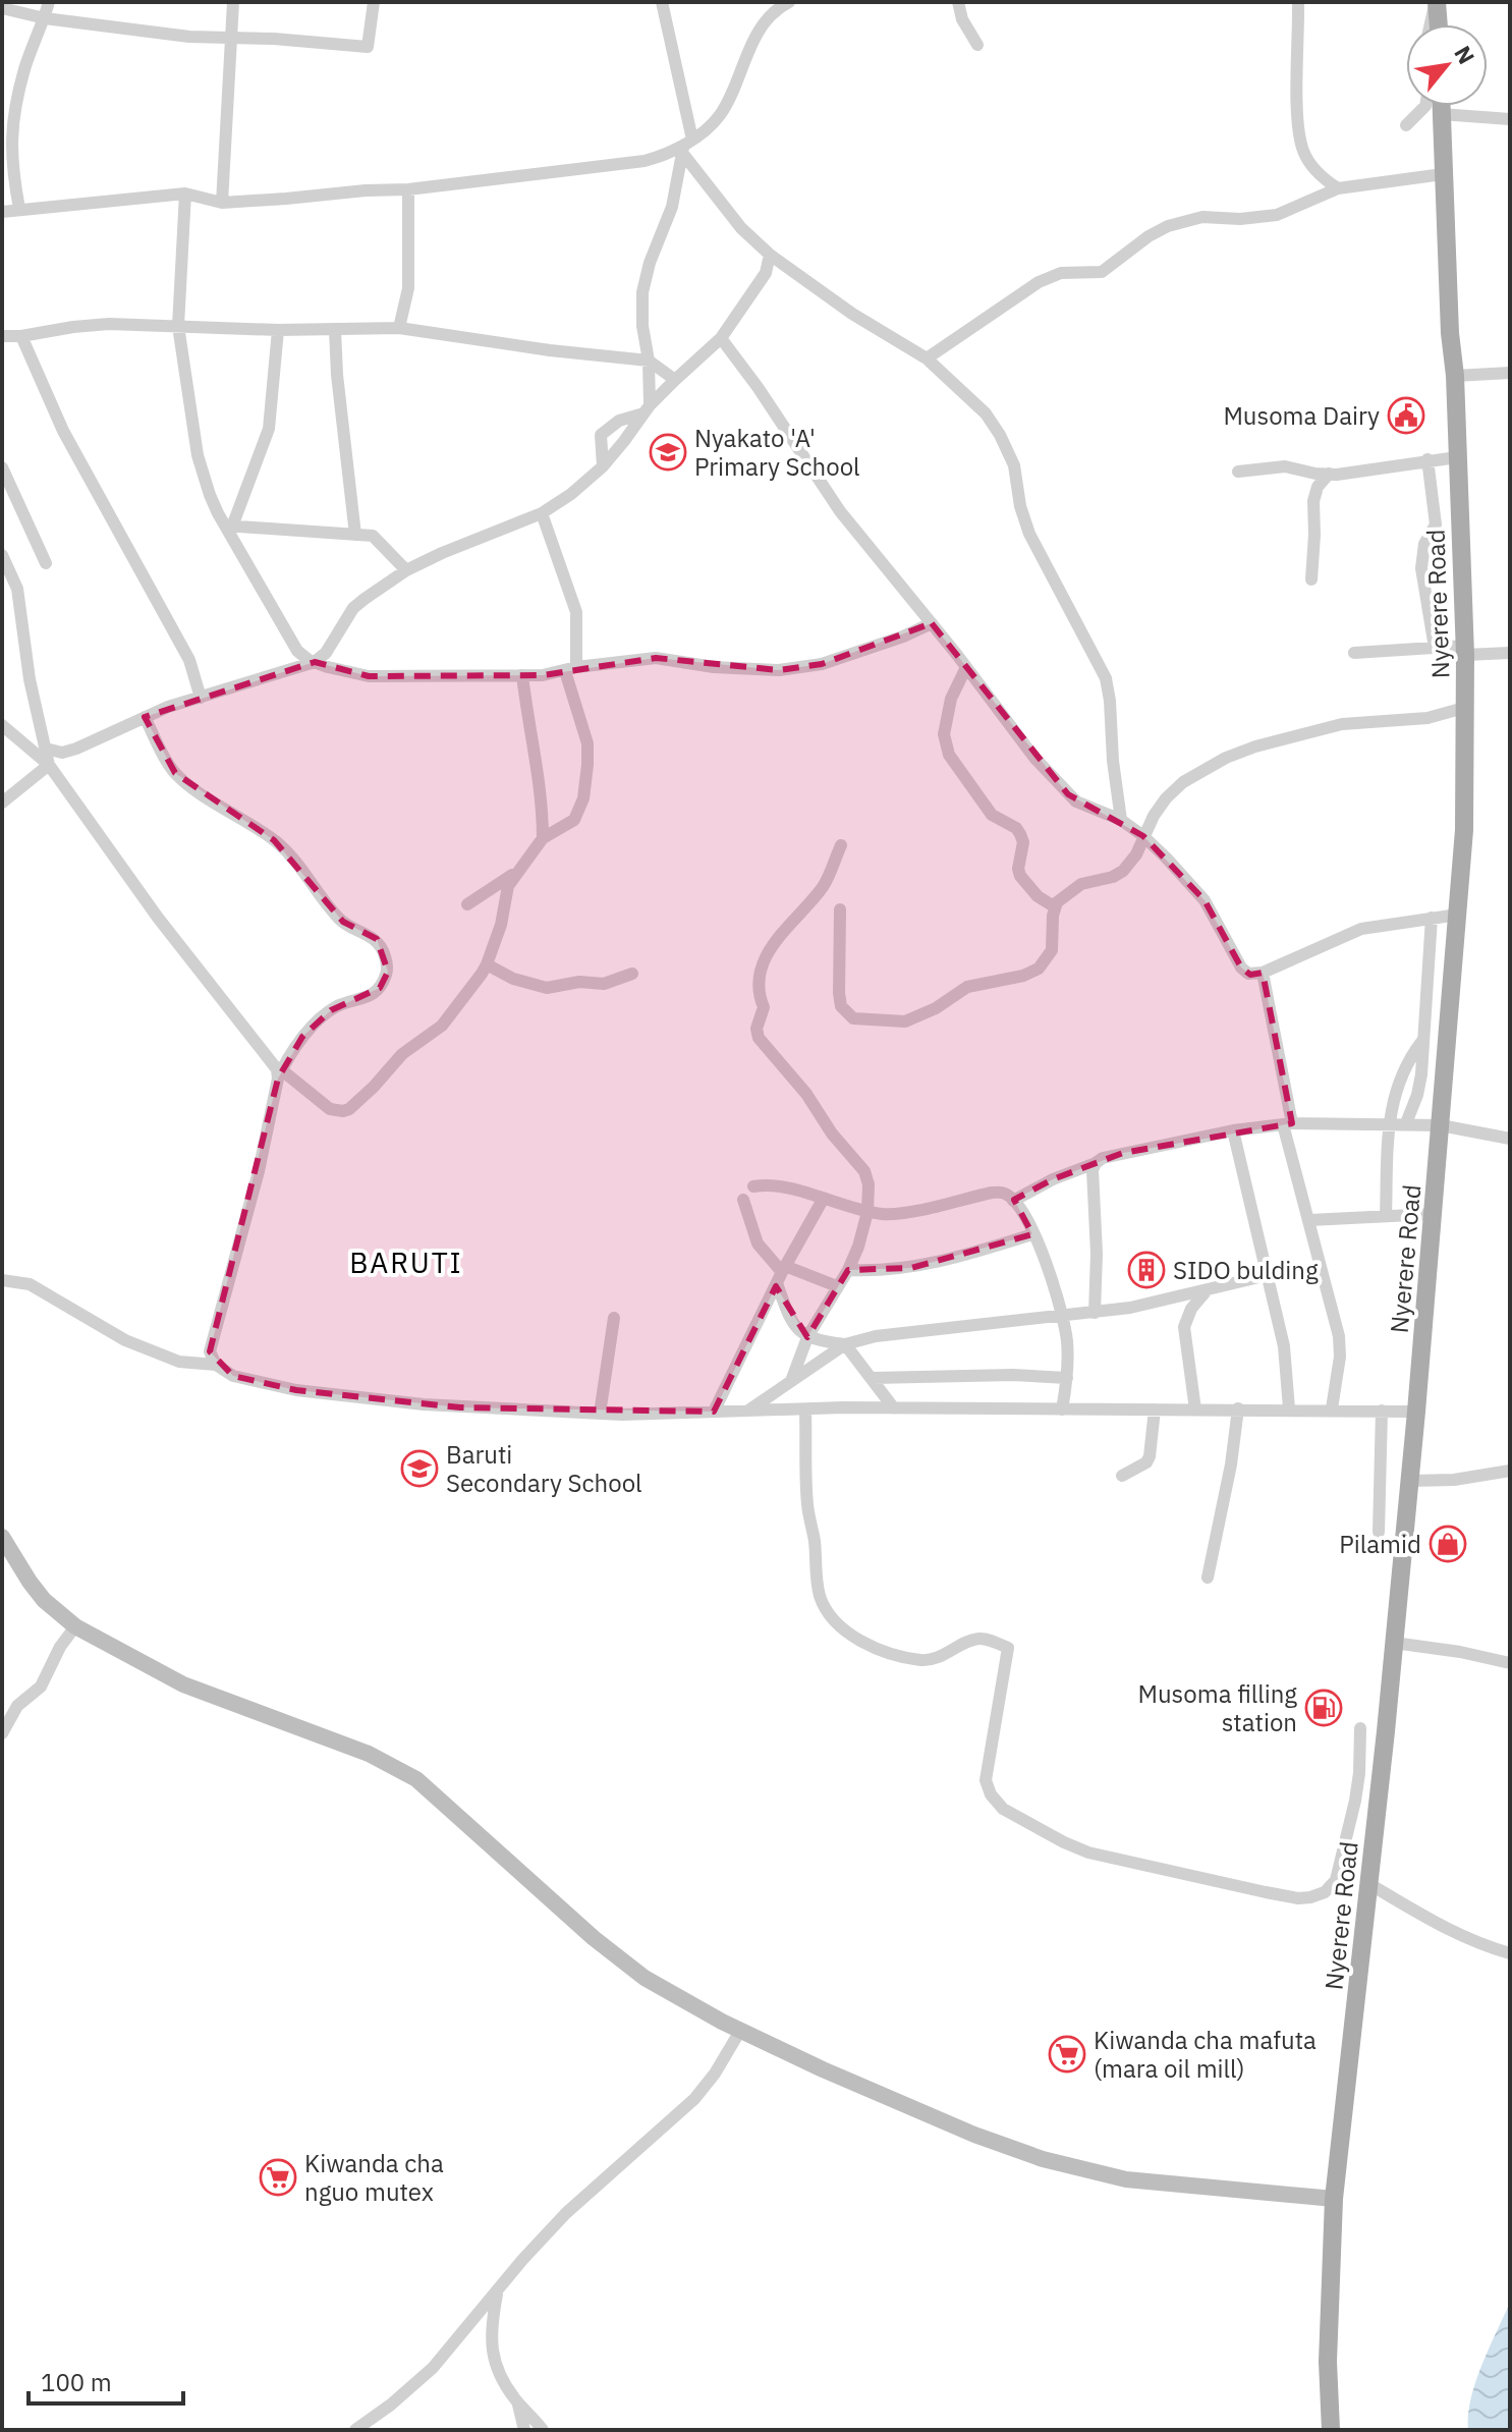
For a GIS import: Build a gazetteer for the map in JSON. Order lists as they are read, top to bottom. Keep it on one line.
{"streets":{"main road":["Nyerere Road"]},"districts":["BARUTI"],"places":{"public building":["Musoma Dairy"],"school or university":["Nyakato 'A' Primary School","Baruti Secondary School"],"building":["SIDO bulding"],"shop":["Pilamid"],"fuel station":["Musoma filling station"],"supermarket":["Kiwanda cha mafuta (mara oil mill)","Kiwanda cha nguo mutex"]},"scale_bar":"100 m","north":"top right"}
